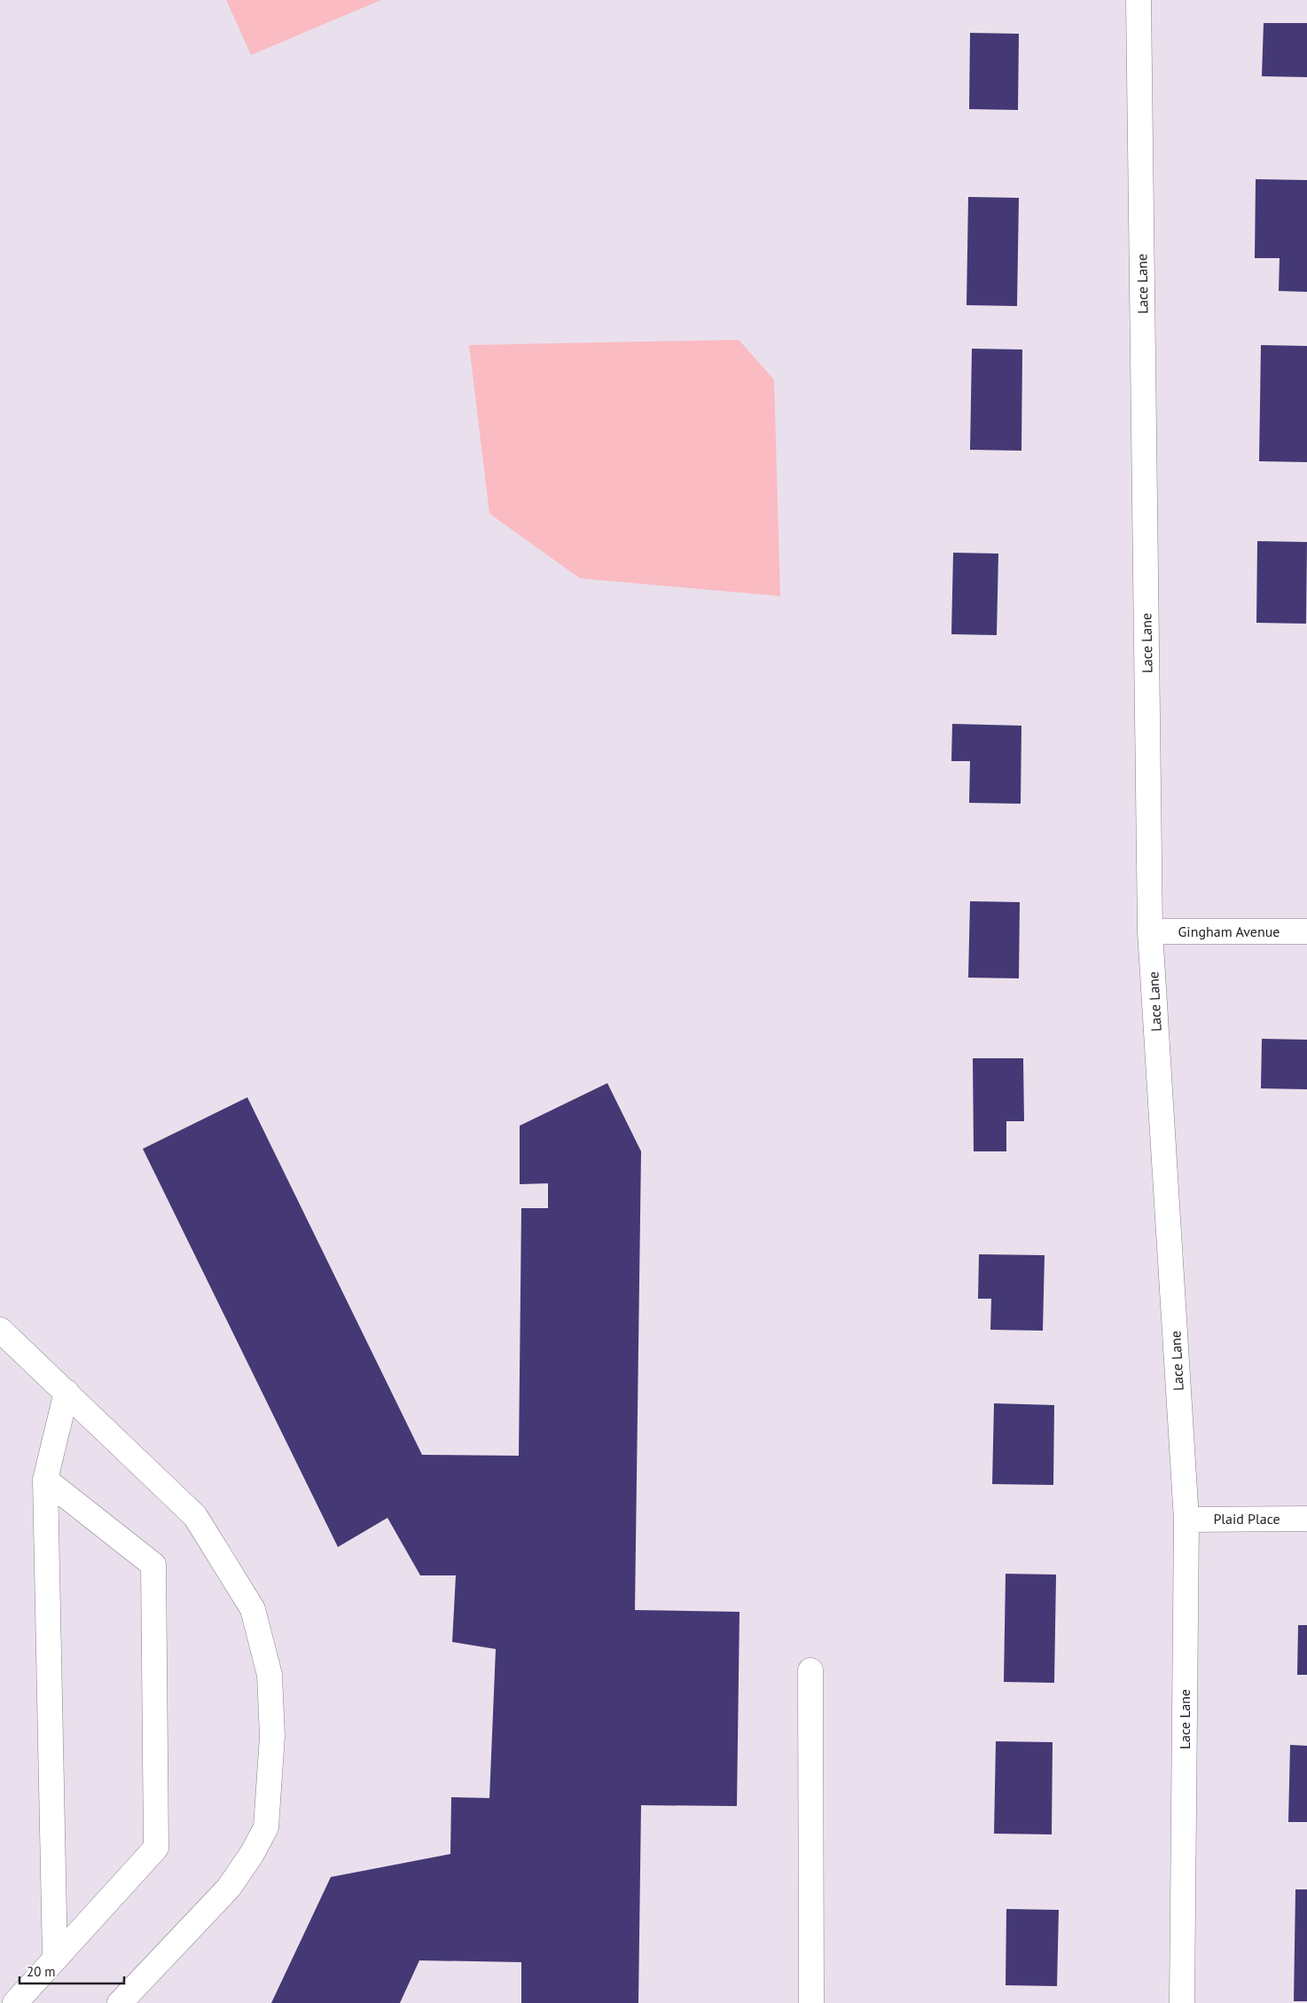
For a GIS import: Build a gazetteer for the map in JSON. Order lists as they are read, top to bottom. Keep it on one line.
{"streets":{"street":["Lace Lane","Gingham Avenue","Plaid Place"]},"crossings":[["Lace Lane","Gingham Avenue"],["Lace Lane","Plaid Place"]],"scale_bar":"20 m"}
